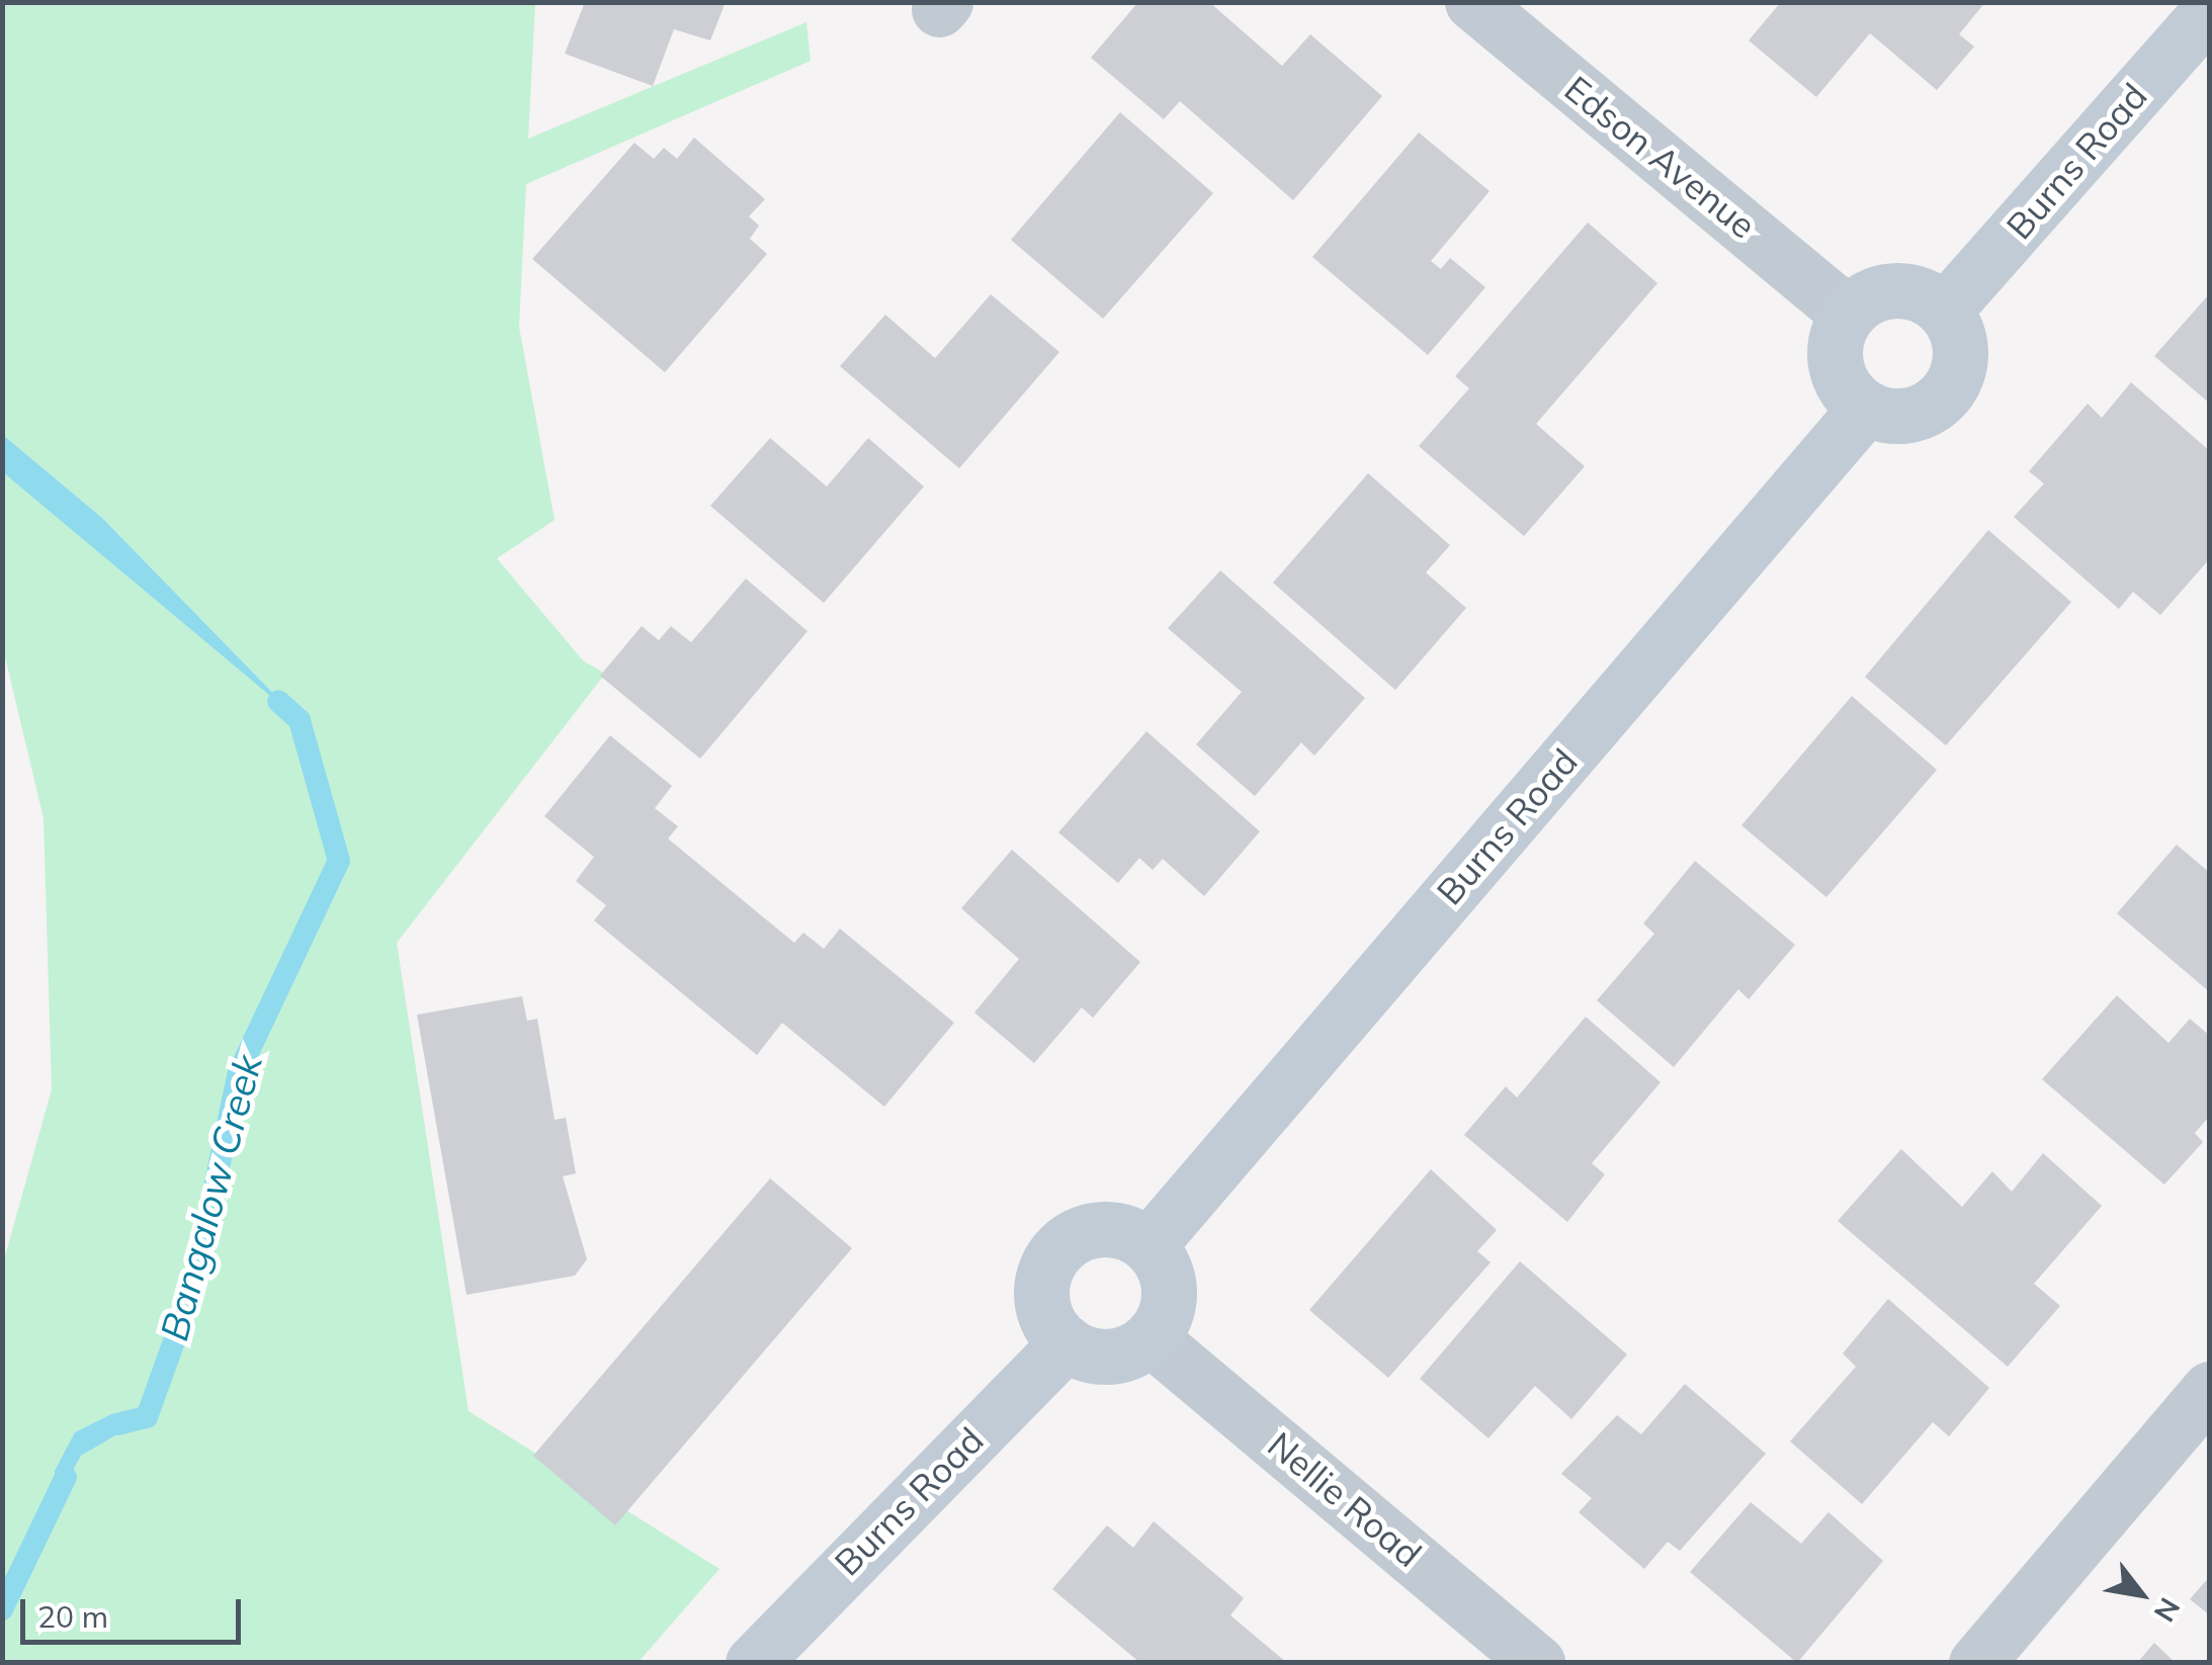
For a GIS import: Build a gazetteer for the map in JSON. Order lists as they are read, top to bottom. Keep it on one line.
{"streets":{"street":["Edson Avenue","Burns Road","Nellie Road"]},"crossings":[["Edson Avenue","Burns Road"],["Burns Road","Nellie Road"]],"water":["Bangalow Creek"],"scale_bar":"20 m","north":"bottom right"}
